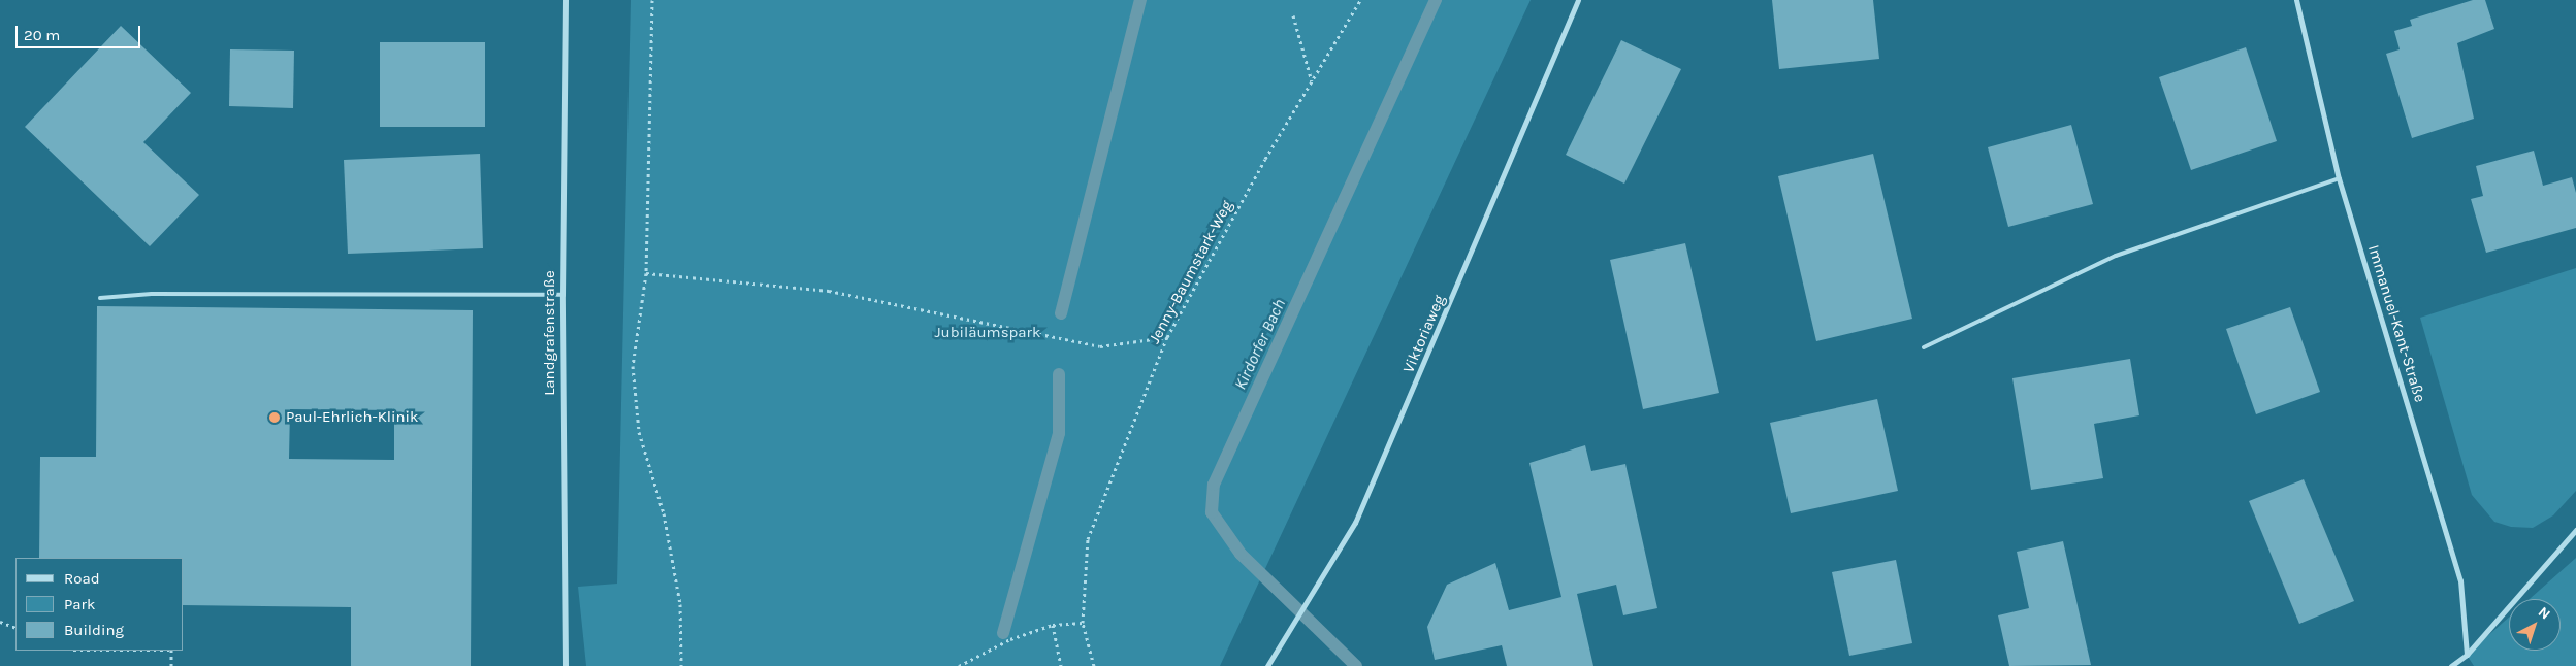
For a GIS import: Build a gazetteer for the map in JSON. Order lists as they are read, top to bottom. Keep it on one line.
{"streets":{"street":["Immanuel-Kant-Straße","Landgrafenstraße","Viktoriaweg"],"path":["Jenny-Baumstark-Weg"]},"water":["Kirdorfer Bach"],"parks":["Jubiläumspark"],"places":["Paul-Ehrlich-Klinik"],"legend":["Road","Park","Building"],"scale_bar":"20 m","north":"top right"}
